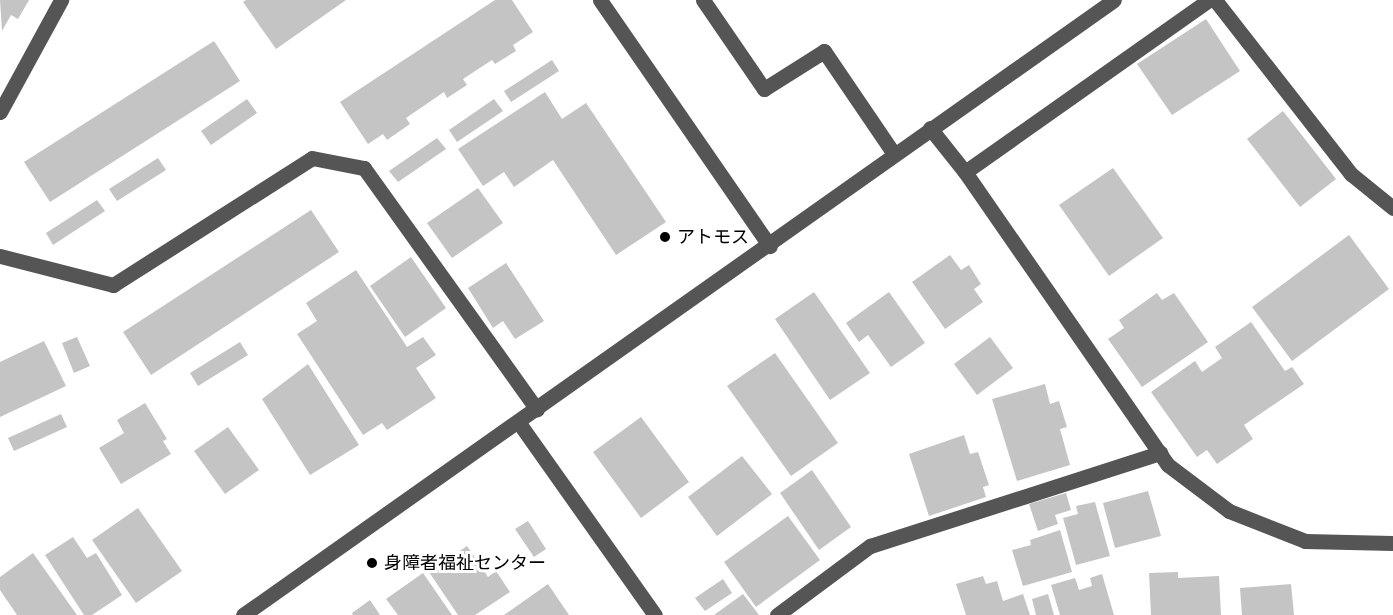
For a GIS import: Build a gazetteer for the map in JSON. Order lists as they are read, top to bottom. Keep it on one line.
{"places":["アトモス","身障者福祉センター"]}
